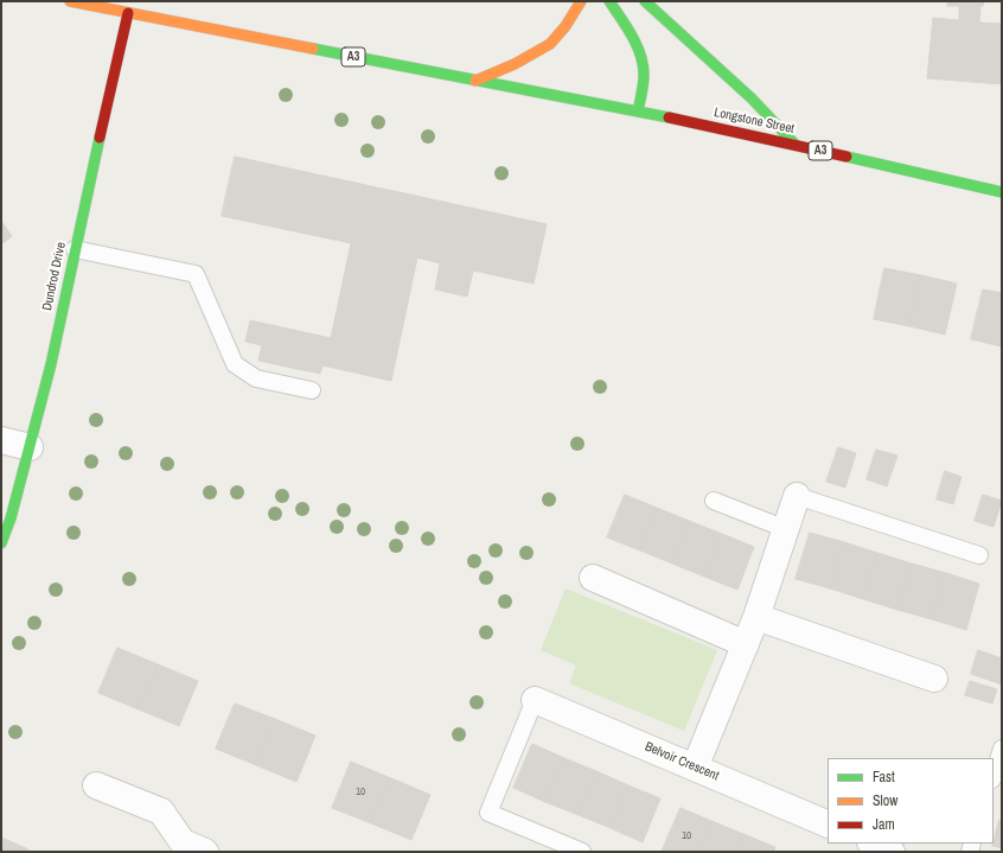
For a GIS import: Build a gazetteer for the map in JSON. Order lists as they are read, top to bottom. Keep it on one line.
{"streets":{"main road":["A3","Longstone Street","Dundrod Drive"],"street":["Belvoir Crescent"]},"crossings":[["A3","Longstone Street"],["A3","Dundrod Drive"]],"house_numbers":["10","10"],"legend":["Fast","Slow","Jam"]}
